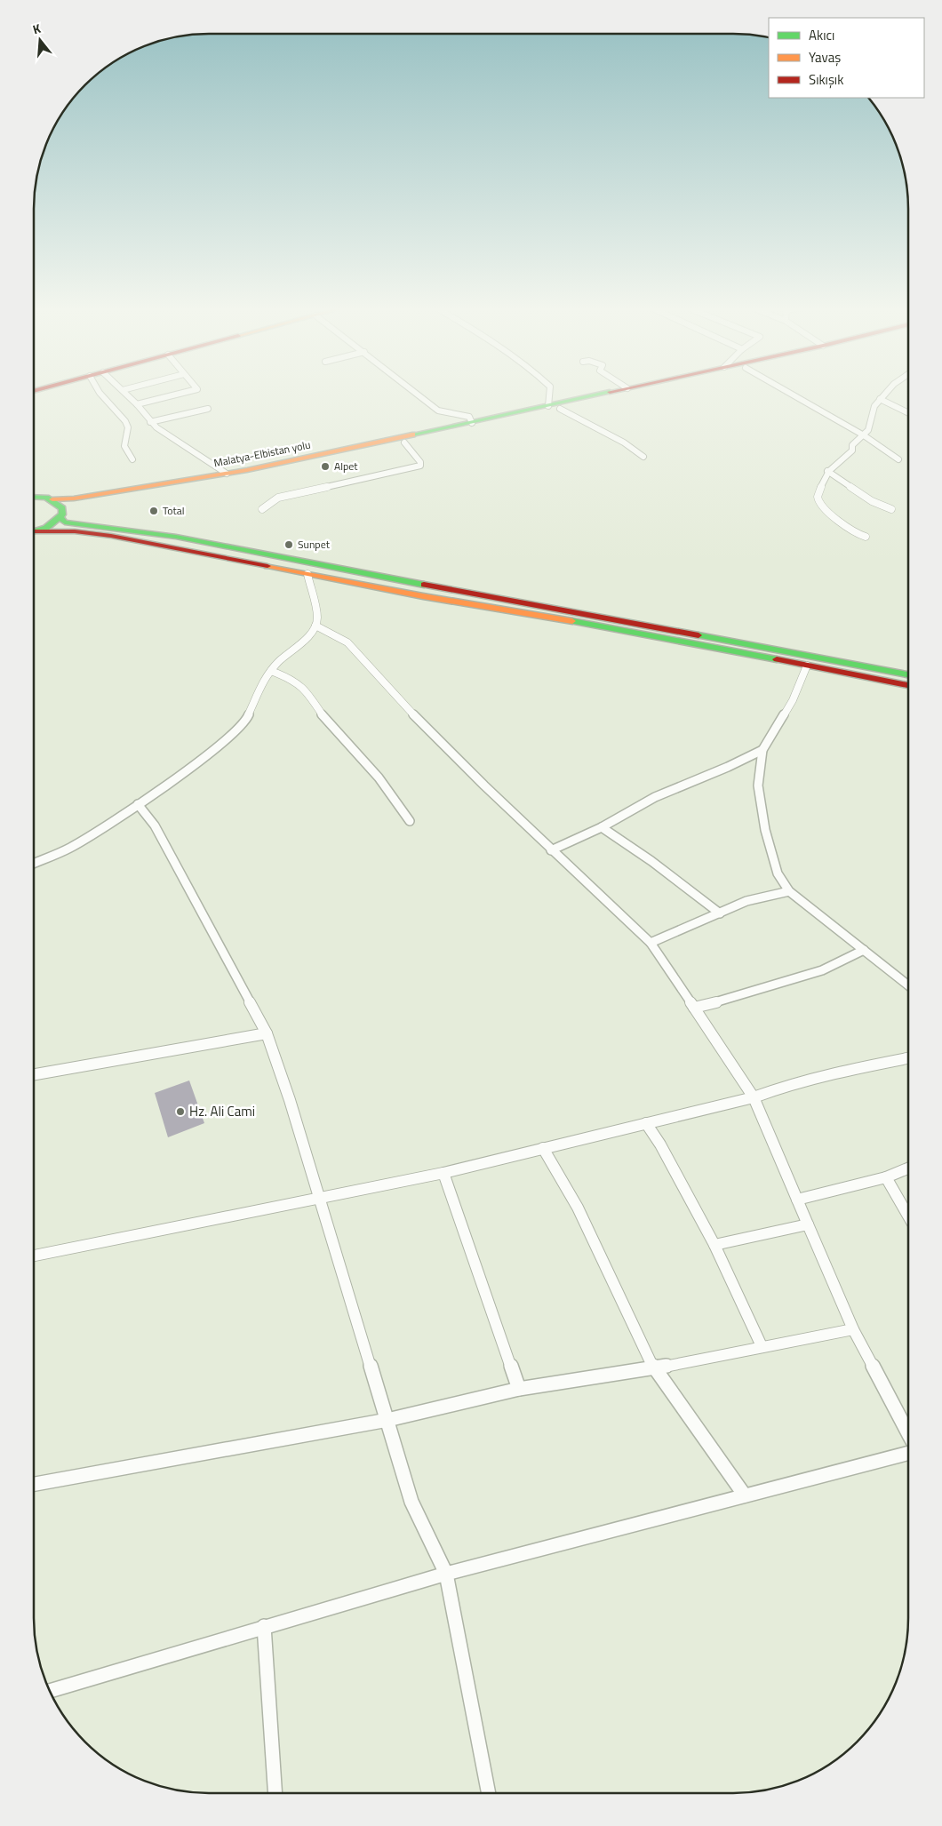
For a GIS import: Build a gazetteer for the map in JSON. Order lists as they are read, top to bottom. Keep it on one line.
{"streets":{"main road":["Malatya-Elbistan yolu"]},"places":["Alpet","Total","Sunpet","Hz. Ali Cami"],"legend":["Akıcı","Yavaş","Sıkışık"],"north":"top"}
